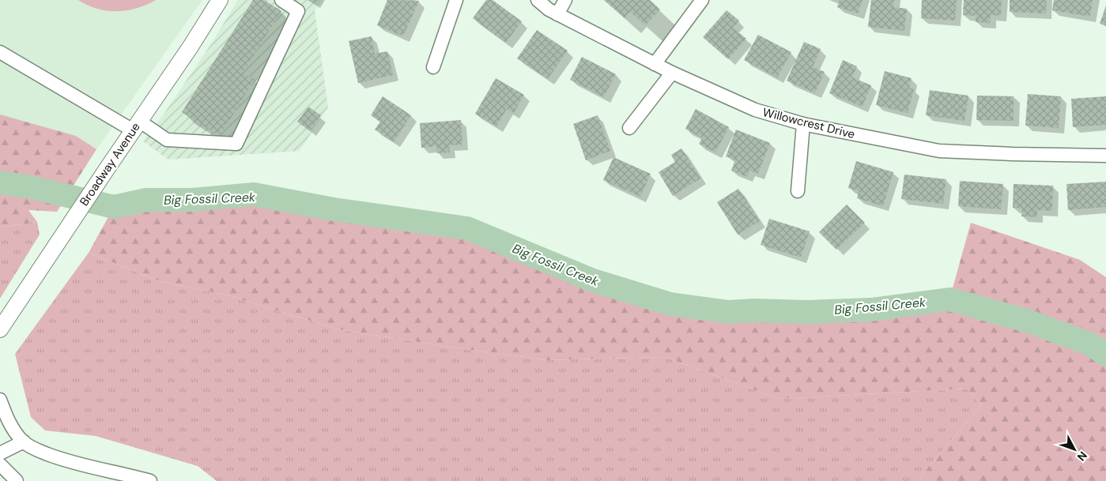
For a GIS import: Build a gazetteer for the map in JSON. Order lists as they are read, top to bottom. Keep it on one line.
{"streets":{"main road":["Broadway Avenue"],"street":["Willowcrest Drive"]},"water":["Big Fossil Creek"],"north":"bottom right"}
